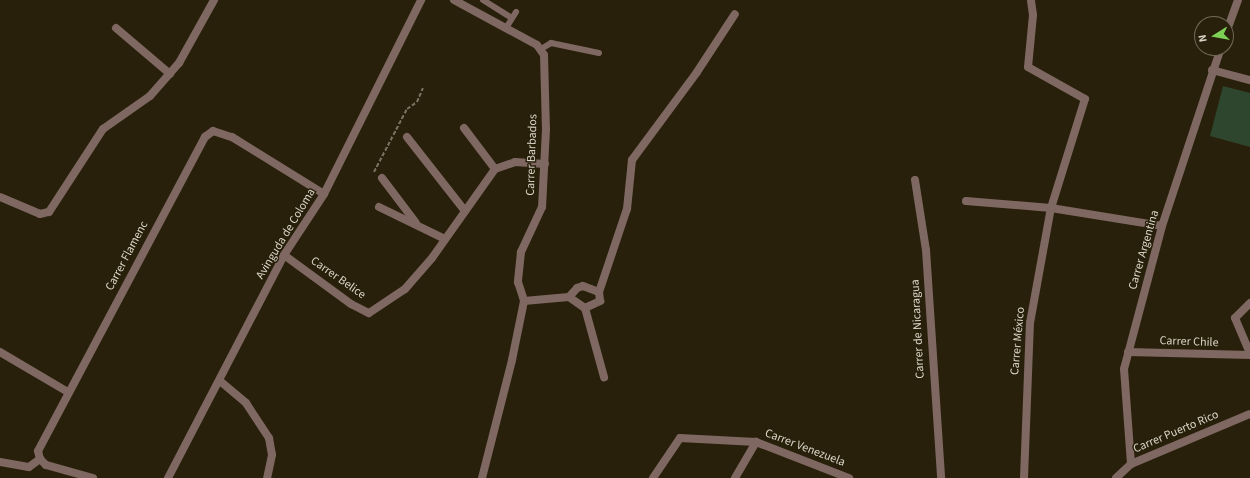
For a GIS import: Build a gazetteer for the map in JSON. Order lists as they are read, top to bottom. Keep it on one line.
{"streets":{"street":["Carrer Barbados","Avinguda de Coloma","Carrer Argentina","Carrer Flamenc","Carrer Belice","Carrer de Nicaragua","Carrer México","Carrer Chile","Carrer Puerto Rico","Carrer Venezuela"]},"crossings":[["Avinguda de Coloma","Carrer Flamenc"],["Avinguda de Coloma","Carrer Belice"],["Carrer Argentina","Carrer Chile"],["Carrer Argentina","Carrer Puerto Rico"]],"north":"left"}
